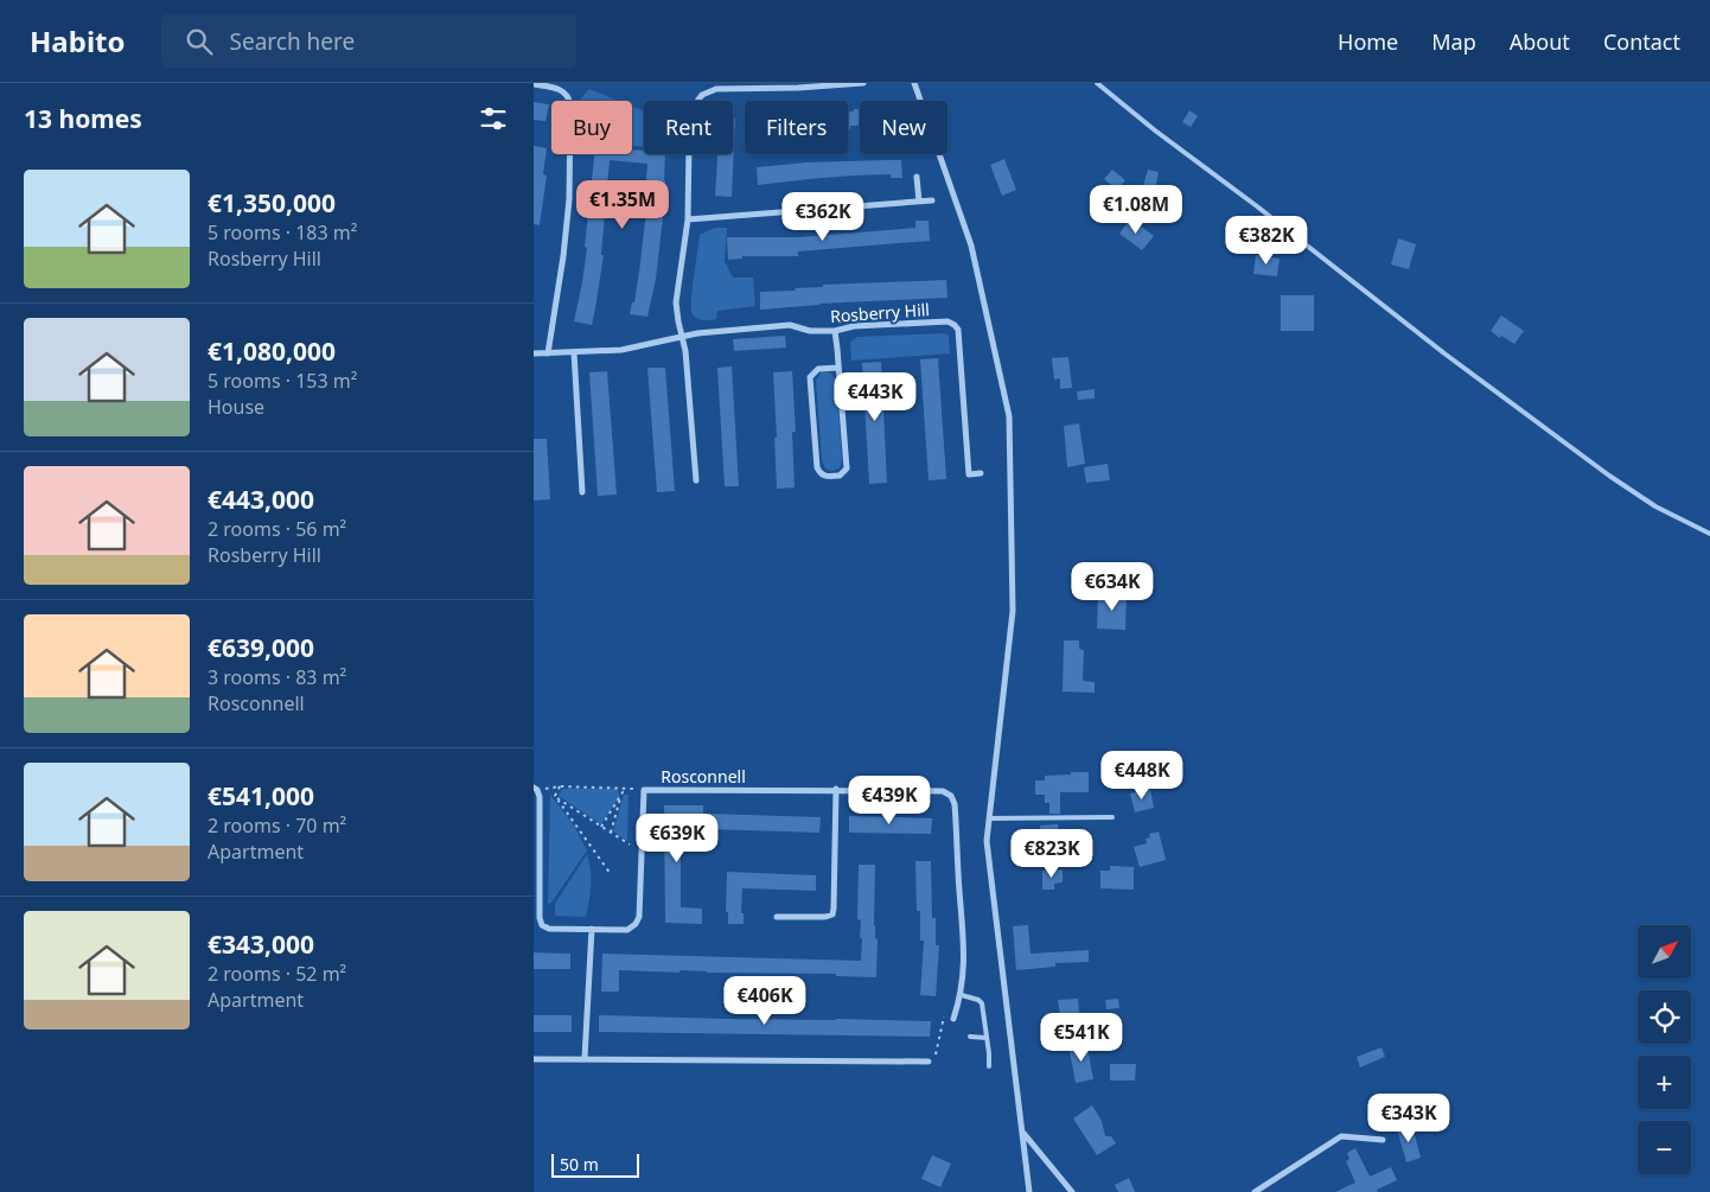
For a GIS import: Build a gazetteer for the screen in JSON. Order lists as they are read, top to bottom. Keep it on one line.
{"streets":{"street":["Rosberry Hill","Rosconnell"]},"scale_bar":"50 m","north":"top right","page":{"header":"Habito","search":"Search here","nav":["Home","Map","About","Contact"],"heading":"13 homes","chip":["Buy","Rent","Filters","New"],"list":[{"name":"€1,350,000","note":"5 rooms · 183 m² · Rosberry Hill"},{"name":"€1,080,000","note":"5 rooms · 153 m² · House"},{"name":"€443,000","note":"2 rooms · 56 m² · Rosberry Hill"},{"name":"€639,000","note":"3 rooms · 83 m² · Rosconnell"},{"name":"€541,000","note":"2 rooms · 70 m² · Apartment"},{"name":"€343,000","note":"2 rooms · 52 m² · Apartment"}],"price":["€1.35M","€1.08M","€362K","€382K","€443K","€634K","€448K","€439K","€639K","€823K","€406K","€541K","€343K"],"map_buttons":["+","−"],"scale":"50 m"}}
